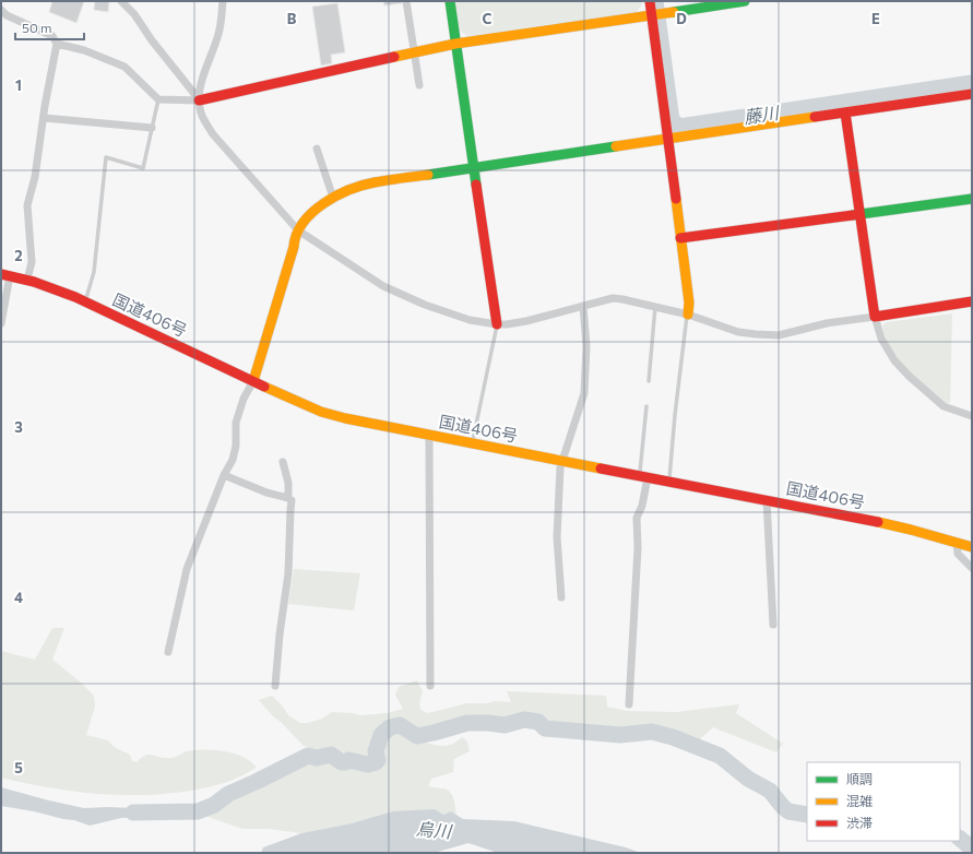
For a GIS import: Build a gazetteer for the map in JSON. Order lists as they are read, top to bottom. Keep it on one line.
{"streets":{"main road":["国道406号"]},"water":["藤川","烏川"],"legend":["順調","混雑","渋滞"],"scale_bar":"50 m","grid":{"columns":["B","C","D","E"],"rows":["1","2","3","4","5"]}}
